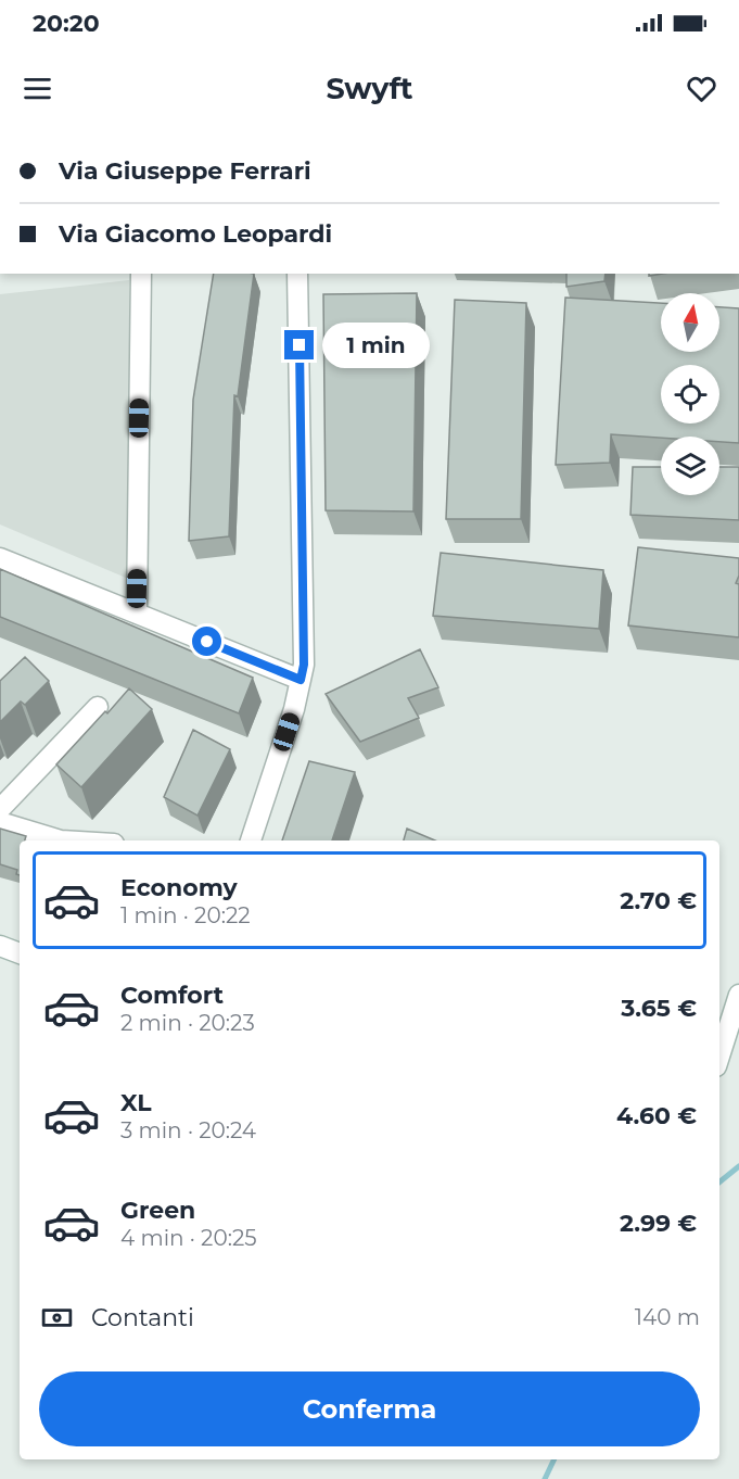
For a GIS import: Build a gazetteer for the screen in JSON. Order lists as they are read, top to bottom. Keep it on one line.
{"north":"top","page":{"status":"20:20","header":"Swyft","banner":["Via Giuseppe Ferrari","Via Giacomo Leopardi"],"bubble":"1 min","list":[{"name":"Economy","note":"1 min · 20:22","value":"2.70 €"},{"name":"Comfort","note":"2 min · 20:23","value":"3.65 €"},{"name":"XL","note":"3 min · 20:24","value":"4.60 €"},{"name":"Green","note":"4 min · 20:25","value":"2.99 €"}],"pay":["Contanti","140 m"],"buttons":"Conferma"}}
